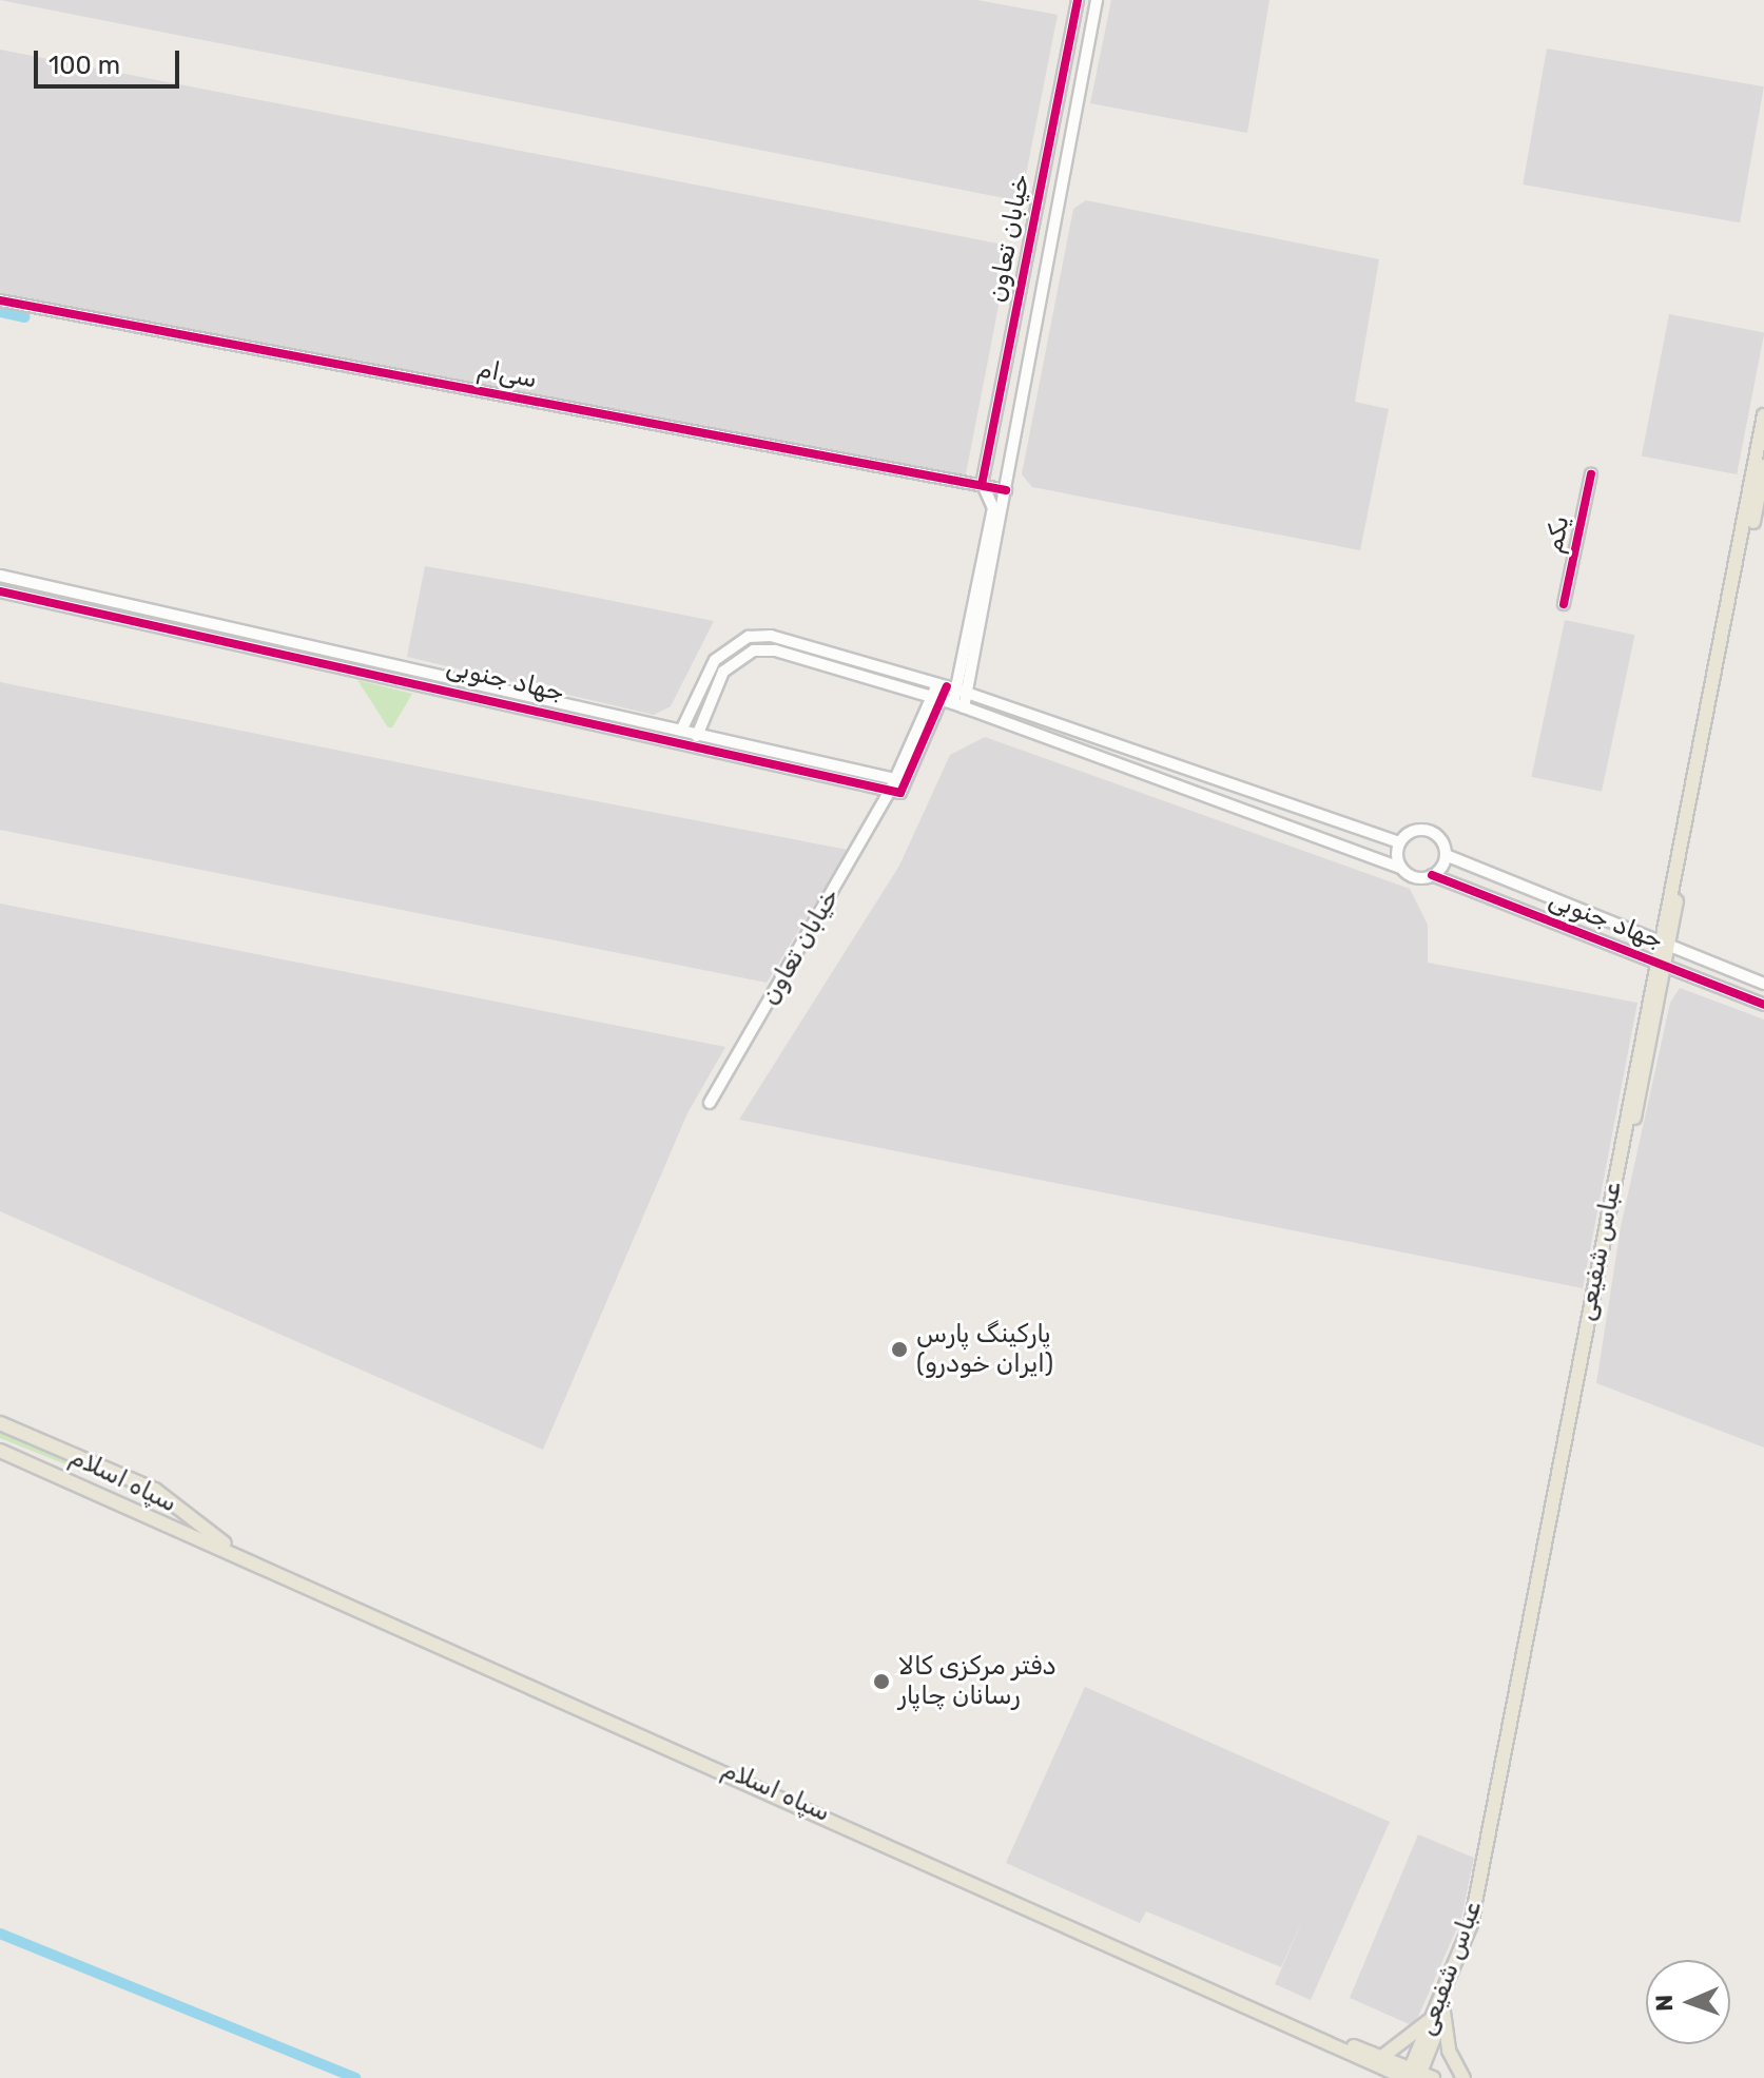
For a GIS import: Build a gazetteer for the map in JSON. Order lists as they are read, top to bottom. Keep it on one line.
{"streets":{"main road":["عباس شفیعی","سپاه اسلام"],"street":["خیابان تعاون","سی‌ام","یکم","جهاد جنوبی"]},"crossings":[["خیابان تعاون","سی‌ام"],["خیابان تعاون","جهاد جنوبی"],["جهاد جنوبی","عباس شفیعی"],["عباس شفیعی","سپاه اسلام"]],"places":["پارکینگ پارس (ایران خودرو)","دفتر مرکزی کالا رسانان چاپار"],"scale_bar":"100 m","north":"left"}
